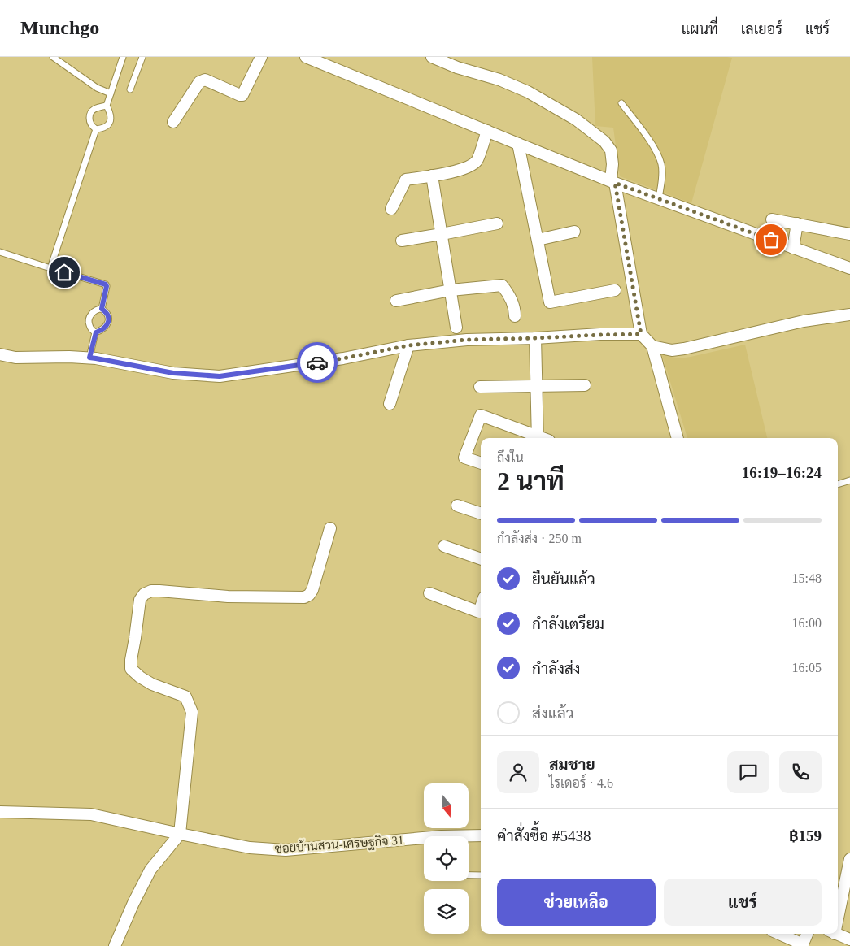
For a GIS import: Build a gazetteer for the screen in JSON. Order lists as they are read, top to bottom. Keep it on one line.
{"streets":{"street":["ซอยบ้านสวน-เศรษฐกิจ 31"]},"north":"bottom","page":{"header":"Munchgo","nav":["แผนที่","เลเยอร์","แชร์"],"heading":["2 นาที","ถึงใน","16:19–16:24"],"panel":["สมชาย","ไรเดอร์ · 4.6","คำสั่งซื้อ #5438","฿159"],"bar":"กำลังส่ง · 250 m","list":[["ยืนยันแล้ว","15:48"],["กำลังเตรียม","16:00"],["กำลังส่ง","16:05"],"ส่งแล้ว"],"buttons":["ช่วยเหลือ","แชร์"]}}
